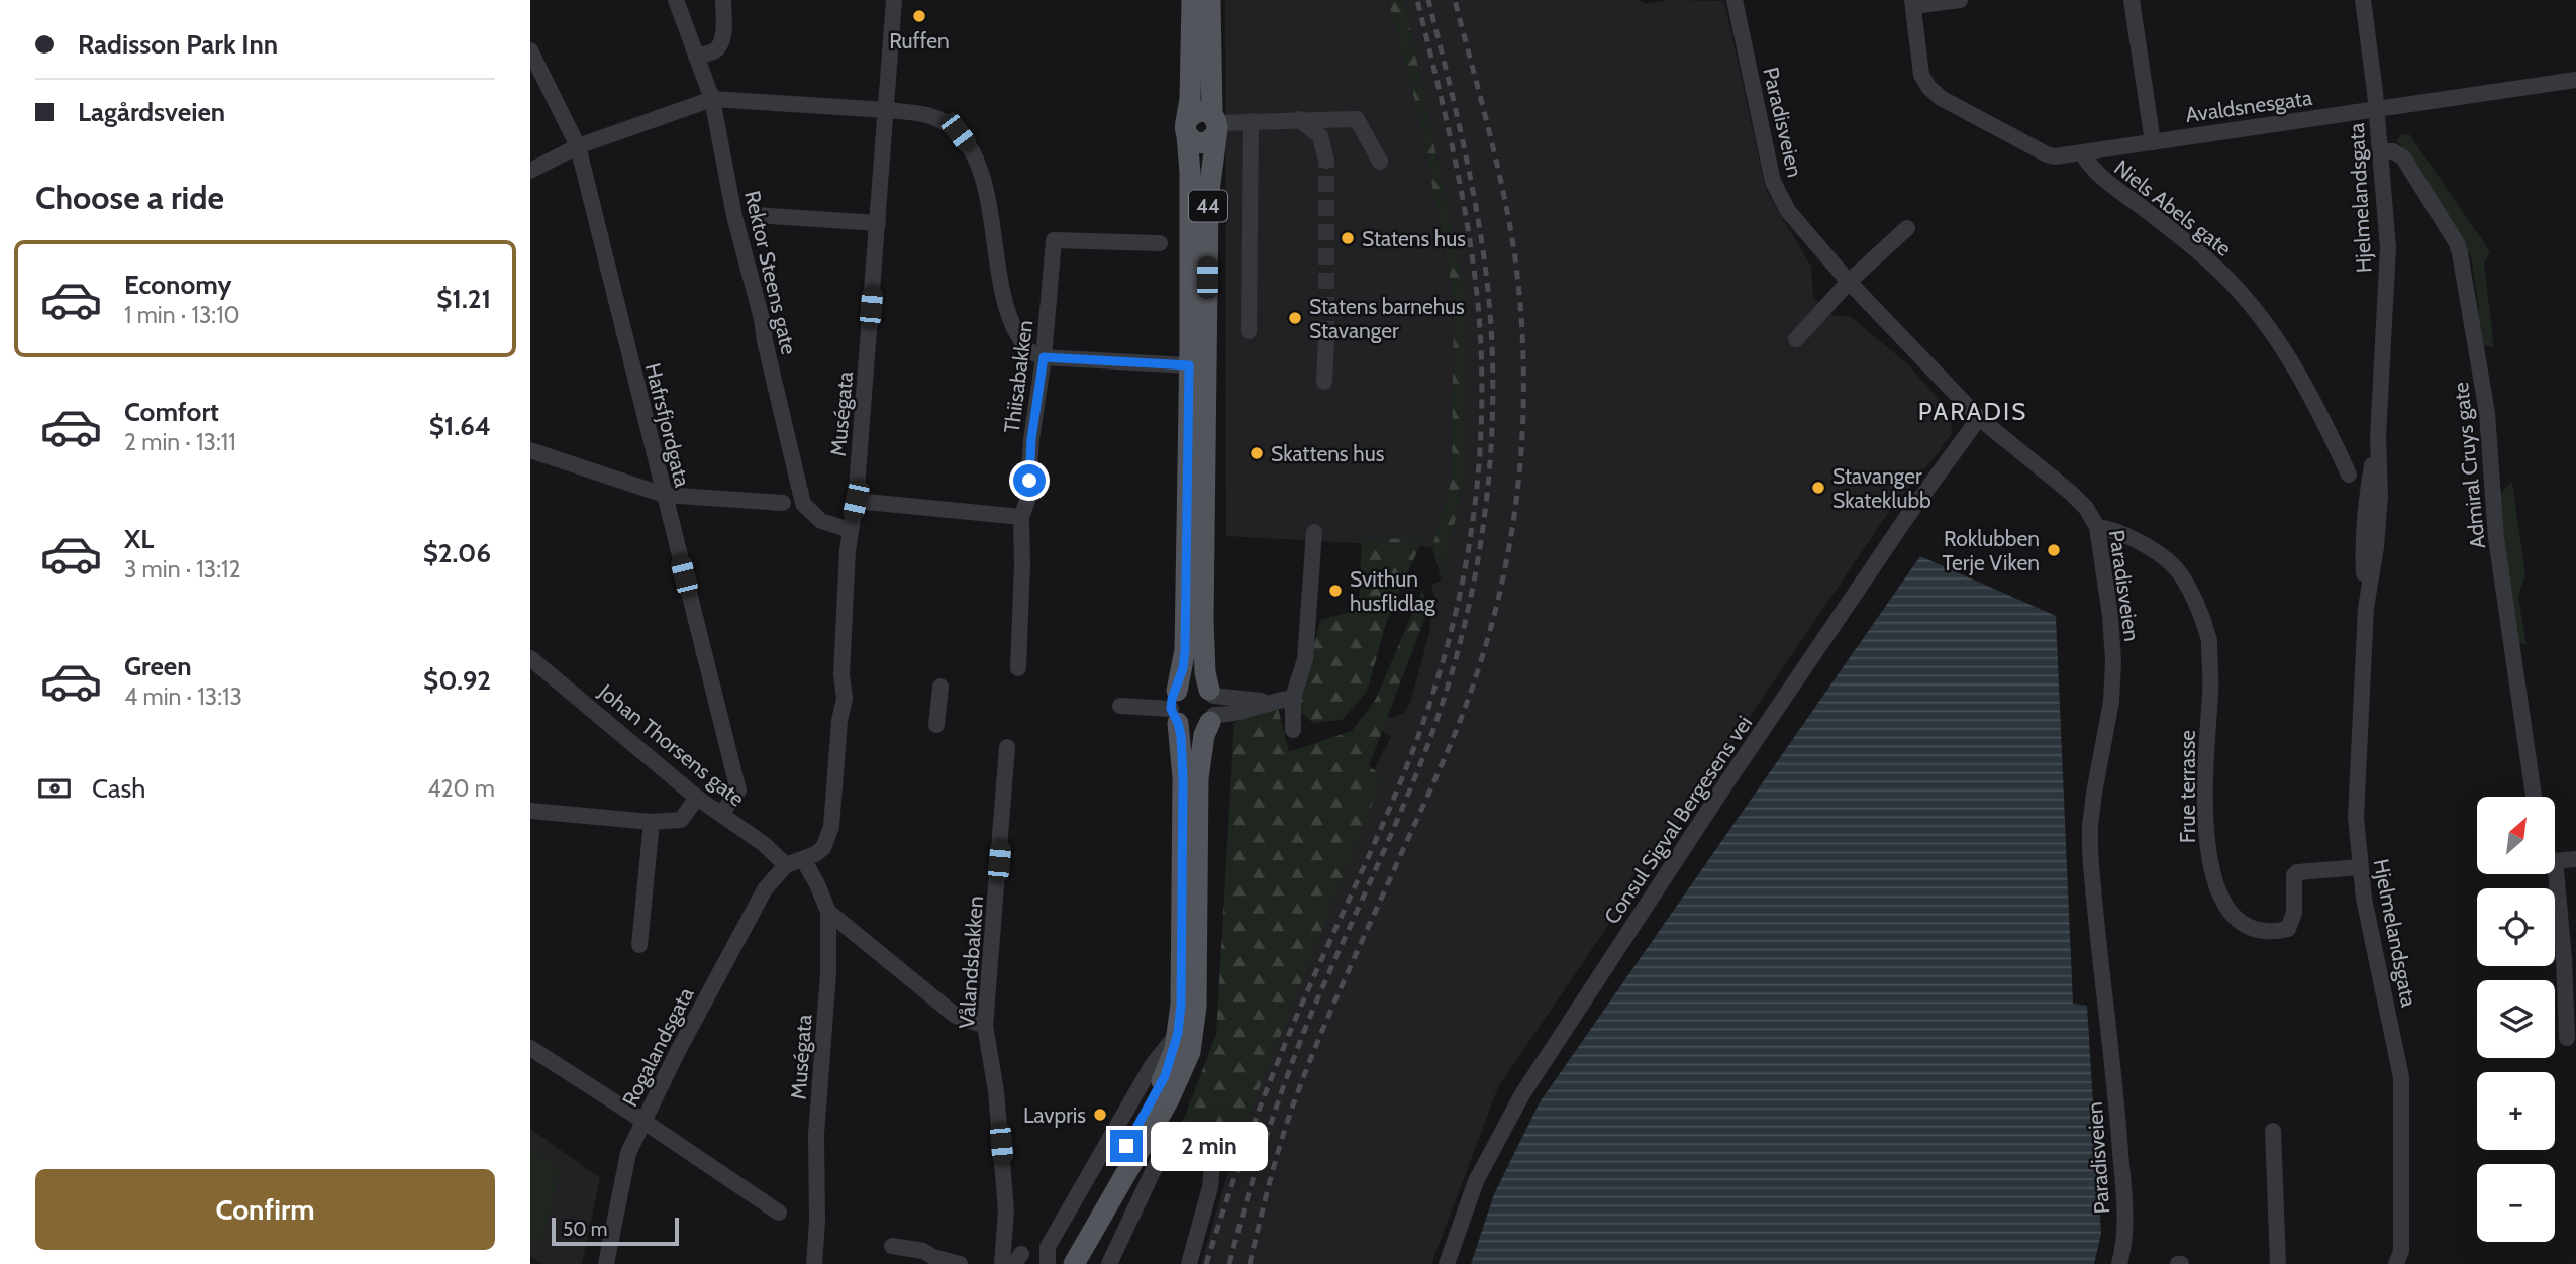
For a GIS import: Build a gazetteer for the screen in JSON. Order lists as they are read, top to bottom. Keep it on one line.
{"streets":{"main road":["44"],"street":["Avaldsnesgata","Paradisveien","Hjelmelandsgata","Niels Abels gate","Rektor Steens gate","Thiisabakken","Muségata","Hafrsfjordgata","Admiral Cruys gate","Johan Thorsens gate","Frue terrasse","Consul Sigval Bergesens vei","Vålandsbakken","Rogalandsgata"]},"crossings":[["Avaldsnesgata","Hjelmelandsgata"],["Avaldsnesgata","Niels Abels gate"],["Paradisveien","Frue terrasse"],["Paradisveien","Consul Sigval Bergesens vei"],["Hjelmelandsgata","Admiral Cruys gate"],["Hjelmelandsgata","Frue terrasse"],["Rektor Steens gate","Muségata"],["Muségata","Johan Thorsens gate"],["Muségata","Rogalandsgata"],["Hafrsfjordgata","Johan Thorsens gate"],["Johan Thorsens gate","Rogalandsgata"]],"districts":["PARADIS"],"places":["Ruffen","Statens hus","Statens barnehus Stavanger","Skattens hus","Stavanger Skateklubb","Roklubben Terje Viken","Svithun husflidlag","Lavpris"],"scale_bar":"50 m","north":"top right","page":{"banner":["Radisson Park Inn","Lagårdsveien"],"heading":"Choose a ride","list":[{"name":"Economy","note":"1 min · 13:10","value":"$1.21"},{"name":"Comfort","note":"2 min · 13:11","value":"$1.64"},{"name":"XL","note":"3 min · 13:12","value":"$2.06"},{"name":"Green","note":"4 min · 13:13","value":"$0.92"}],"pay":["Cash","420 m"],"map_buttons":["+","−"],"bubble":"2 min","buttons":"Confirm","scale":"50 m"}}
